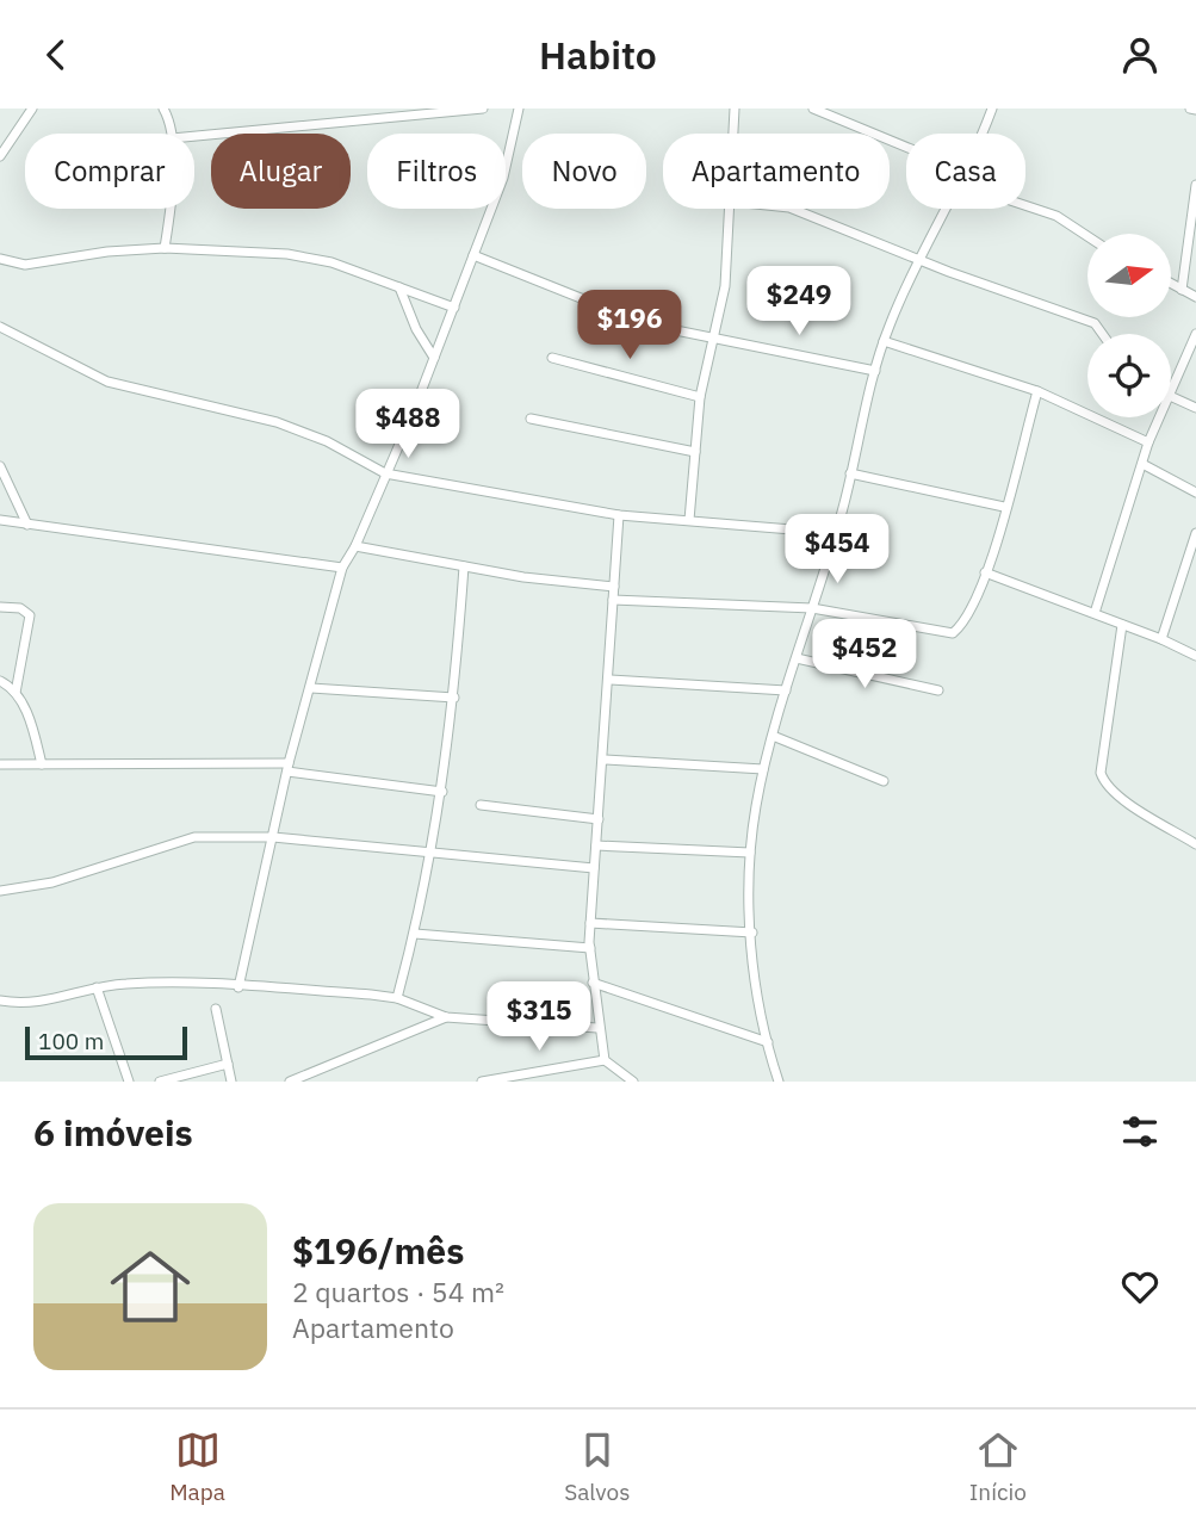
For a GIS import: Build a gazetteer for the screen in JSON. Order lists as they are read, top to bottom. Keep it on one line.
{"scale_bar":"100 m","north":"right","page":{"header":"Habito","chip":["Comprar","Alugar","Filtros","Novo","Apartamento","Casa"],"price":["$249","$196","$488","$454","$452","$315"],"scale":"100 m","heading":"6 imóveis","list":[{"name":"$196/mês","note":"2 quartos · 54 m² · Apartamento"}],"tabs":["Mapa","Salvos","Início"]}}
